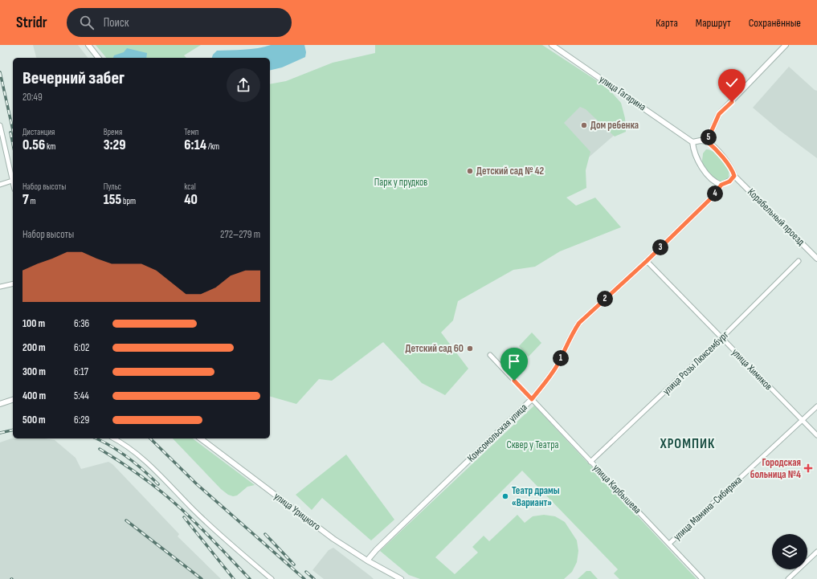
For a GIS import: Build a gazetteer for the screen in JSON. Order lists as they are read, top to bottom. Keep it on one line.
{"streets":{"street":["улица Гагарина","Корабельный проезд","улица Розы Люксембург","улица Химиков","Комсомольская улица","улица Карбышева","улица Мамина-Сибиряка","улица Урицкого"]},"crossings":[["Корабельный проезд","Комсомольская улица"],["улица Розы Люксембург","улица Химиков"],["улица Розы Люксембург","улица Карбышева"],["улица Химиков","Комсомольская улица"],["улица Химиков","улица Мамина-Сибиряка"],["Комсомольская улица","улица Карбышева"],["Комсомольская улица","улица Урицкого"],["улица Карбышева","улица Мамина-Сибиряка"]],"districts":["ХРОМПИК"],"parks":["Парк у прудков","Сквер у Театра"],"places":{"other":["Дом ребенка","Детский сад № 42","Детский сад 60","Театр драмы «Вариант»"],"health":["Городская больница №4"]},"page":{"header":"Stridr","search":"Поиск","nav":["Карта","Маршрут","Сохранённые"],"heading":["Вечерний забег","20:49"],"stats":[["Дистанция","0.56 km"],["Время","3:29"],["Темп","6:14 /km"],["Набор высоты","7 m"],["Пульс","155 bpm"],["kcal","40"]],"pins":["5","4","3","2","1"],"chart":["Набор высоты","272–279 m"],"list":[{"name":"100 m","note":"6:36"},{"name":"200 m","note":"6:02"},{"name":"300 m","note":"6:17"},{"name":"400 m","note":"5:44"},{"name":"500 m","note":"6:29"}]}}
